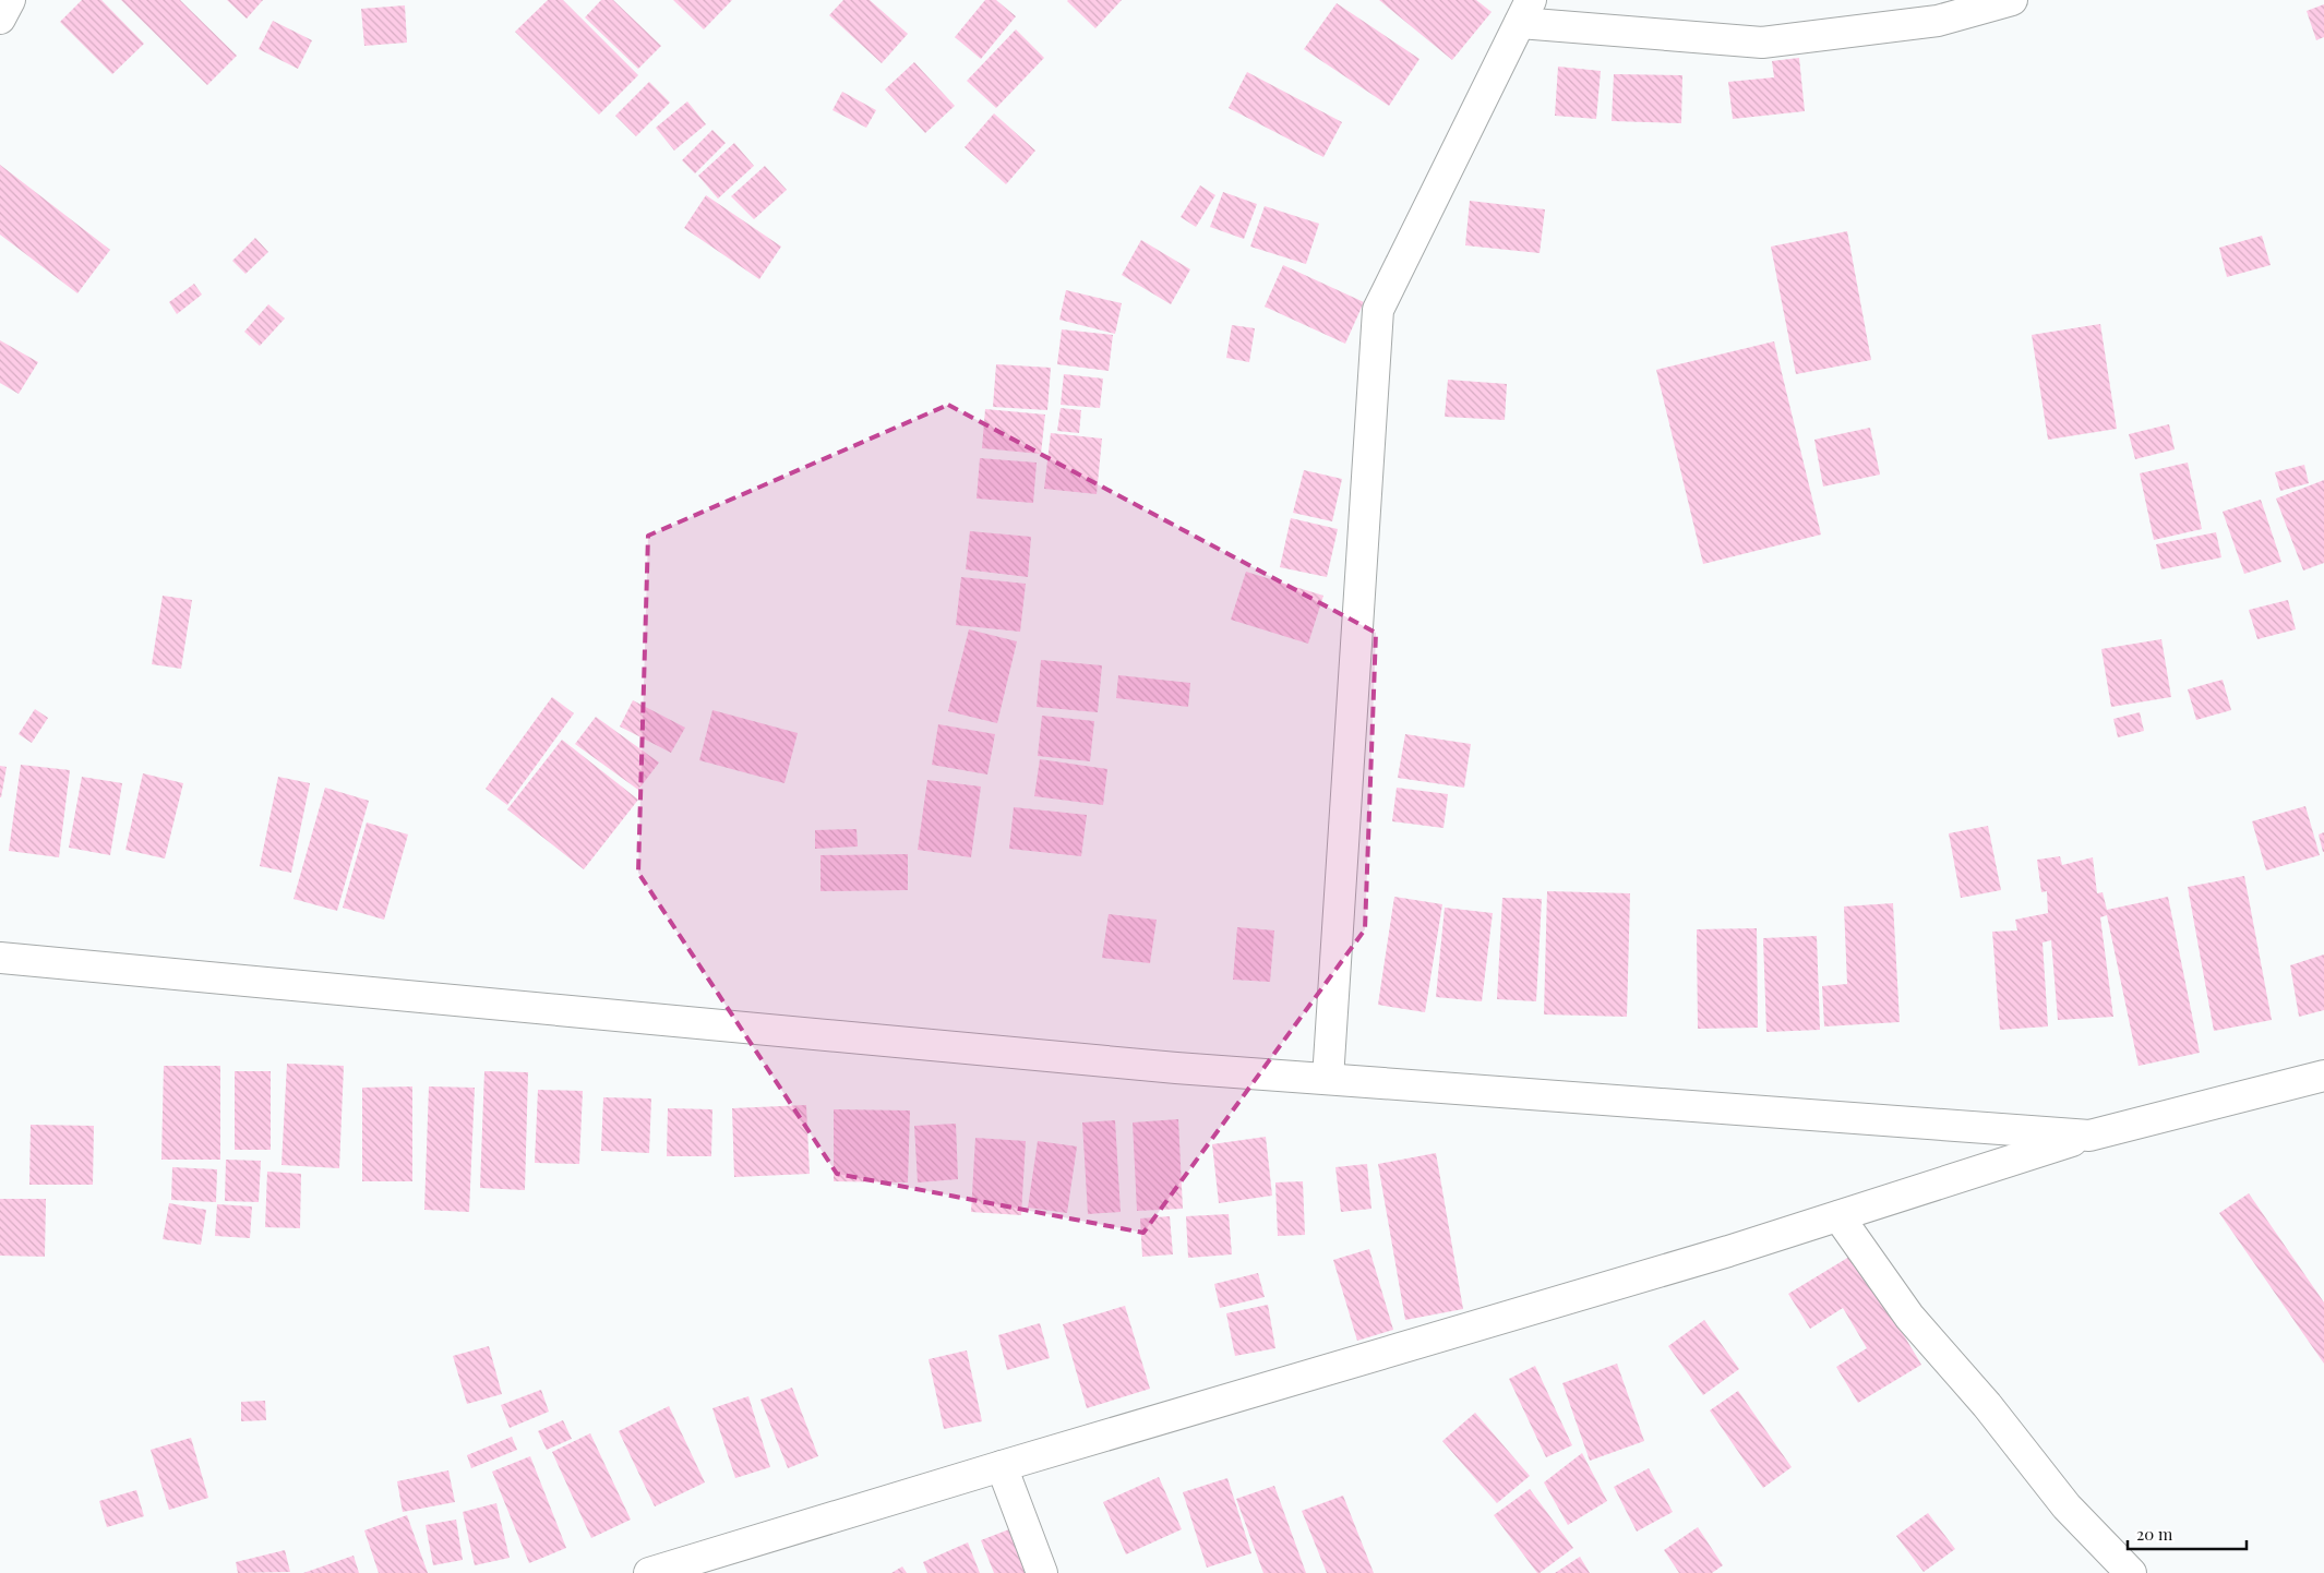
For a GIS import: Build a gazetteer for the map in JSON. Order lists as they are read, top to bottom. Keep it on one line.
{"scale_bar":"20 m"}
